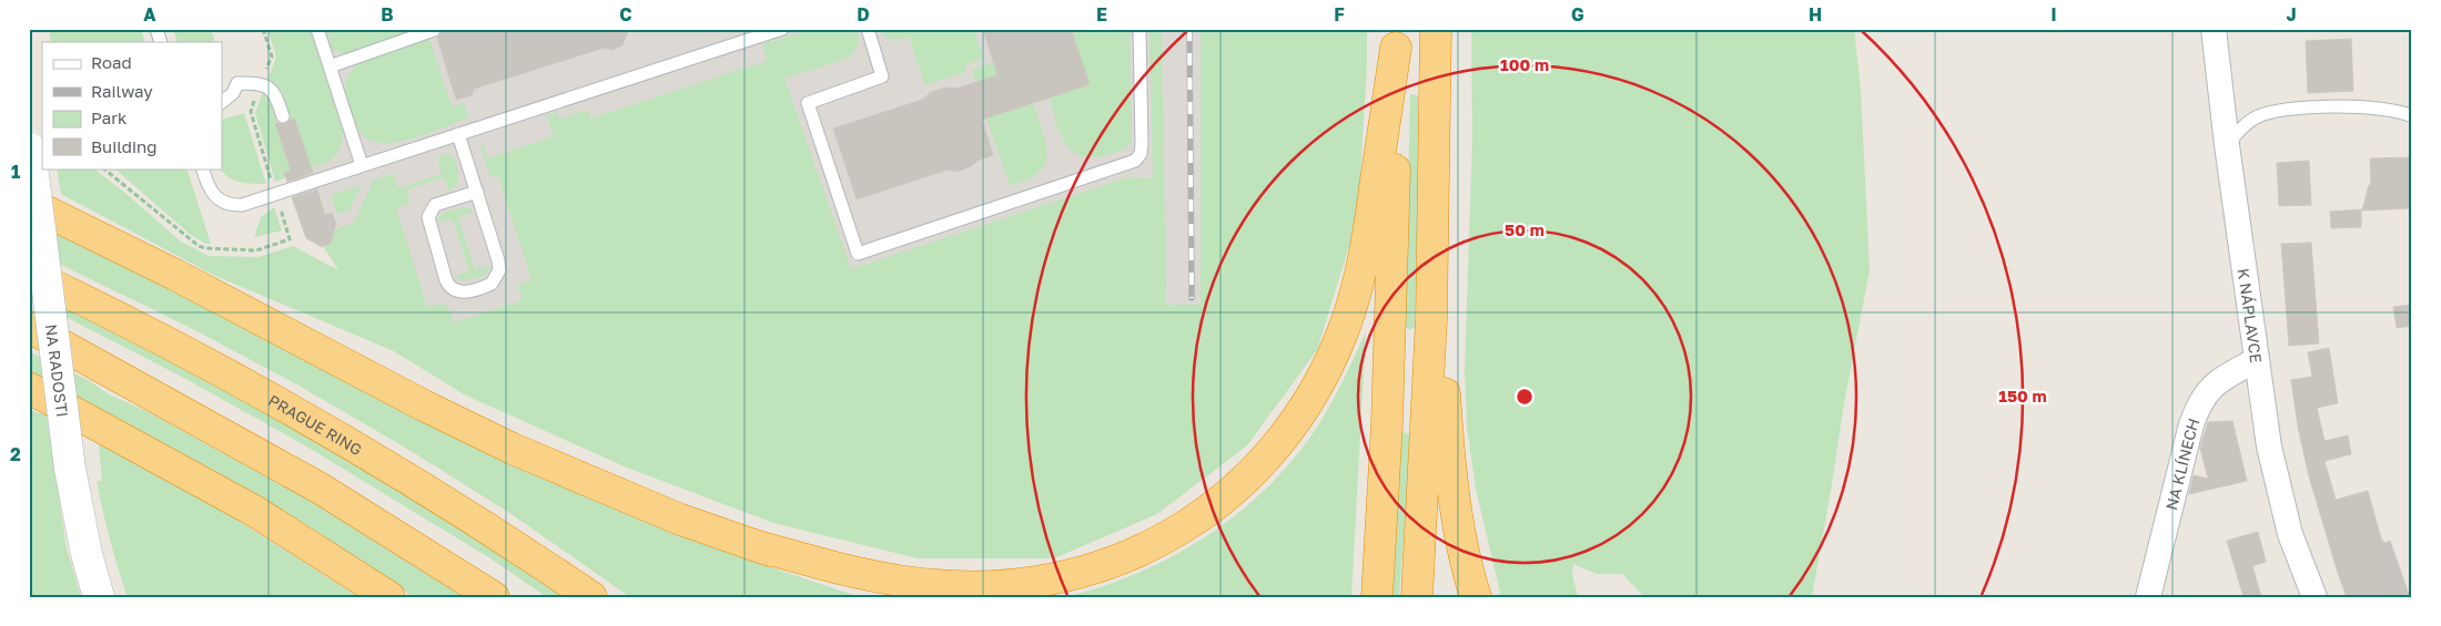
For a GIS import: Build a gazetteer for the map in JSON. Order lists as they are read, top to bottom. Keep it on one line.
{"streets":{"highway":["PRAGUE RING"],"main road":["NA RADOSTI"],"street":["K NÁPLAVCE","NA KLÍNECH"]},"crossings":[["K NÁPLAVCE","NA KLÍNECH"]],"legend":["Road","Railway","Park","Building"],"grid":{"columns":["A","B","C","D","E","F","G","H","I","J"],"rows":["1","2"]},"rings":["100 m","50 m","150 m"]}
